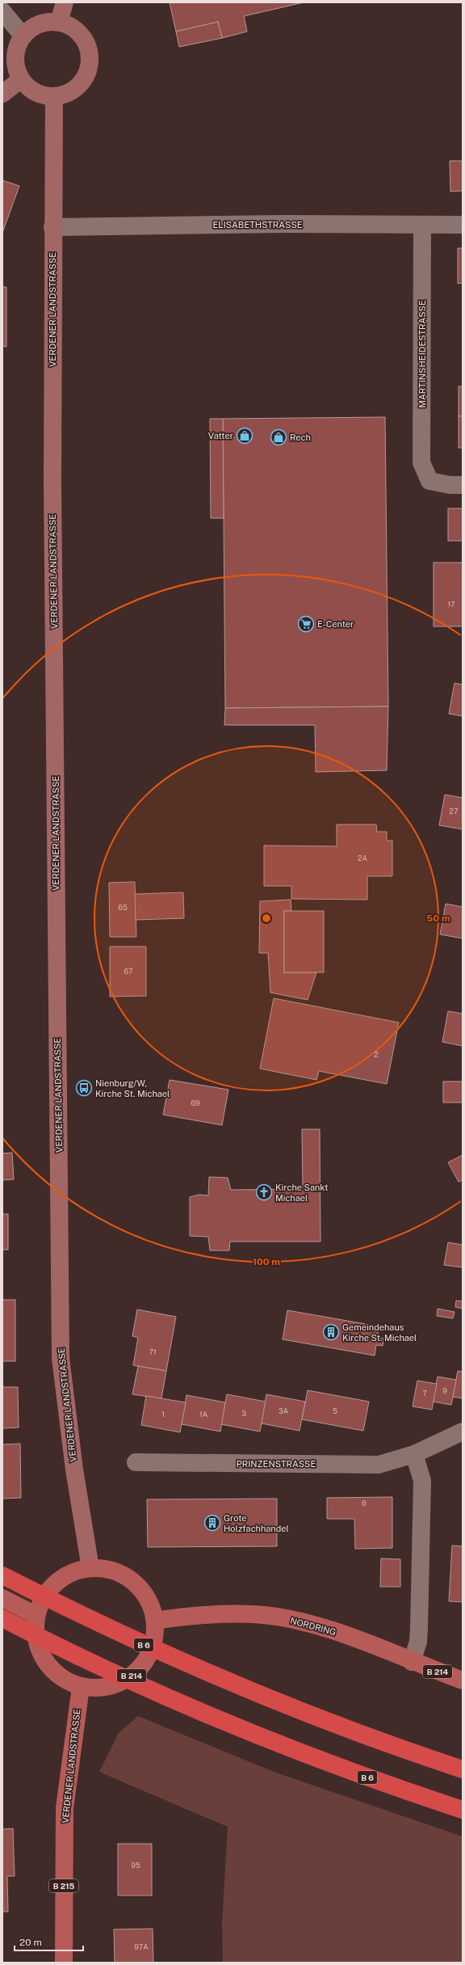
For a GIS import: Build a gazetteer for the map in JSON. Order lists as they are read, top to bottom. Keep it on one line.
{"streets":{"highway":["B 6"],"main road":["VERDENER LANDSTRASSE","NORDRING","B 214","B 215"],"street":["ELISABETHSTRASSE","MARTINSHEIDESTRASSE","PRINZENSTRASSE"]},"crossings":[["ELISABETHSTRASSE","VERDENER LANDSTRASSE"],["ELISABETHSTRASSE","MARTINSHEIDESTRASSE"],["VERDENER LANDSTRASSE","B 214"],["NORDRING","B 214"]],"places":{"shop":["Vatter","Rech"],"supermarket":["E-Center"],"bus stop":["Nienburg/W, Kirche St. Michael"],"church":["Kirche Sankt Michael"],"building":["Gemeindehaus Kirche St. Michael","Grote Holzfachhandel"]},"house_numbers":["17","27","2A","65","67","2","69","71","9","7","3A","5","3","1","1A","6","95","97A"],"scale_bar":"20 m","rings":["50 m","100 m"]}
